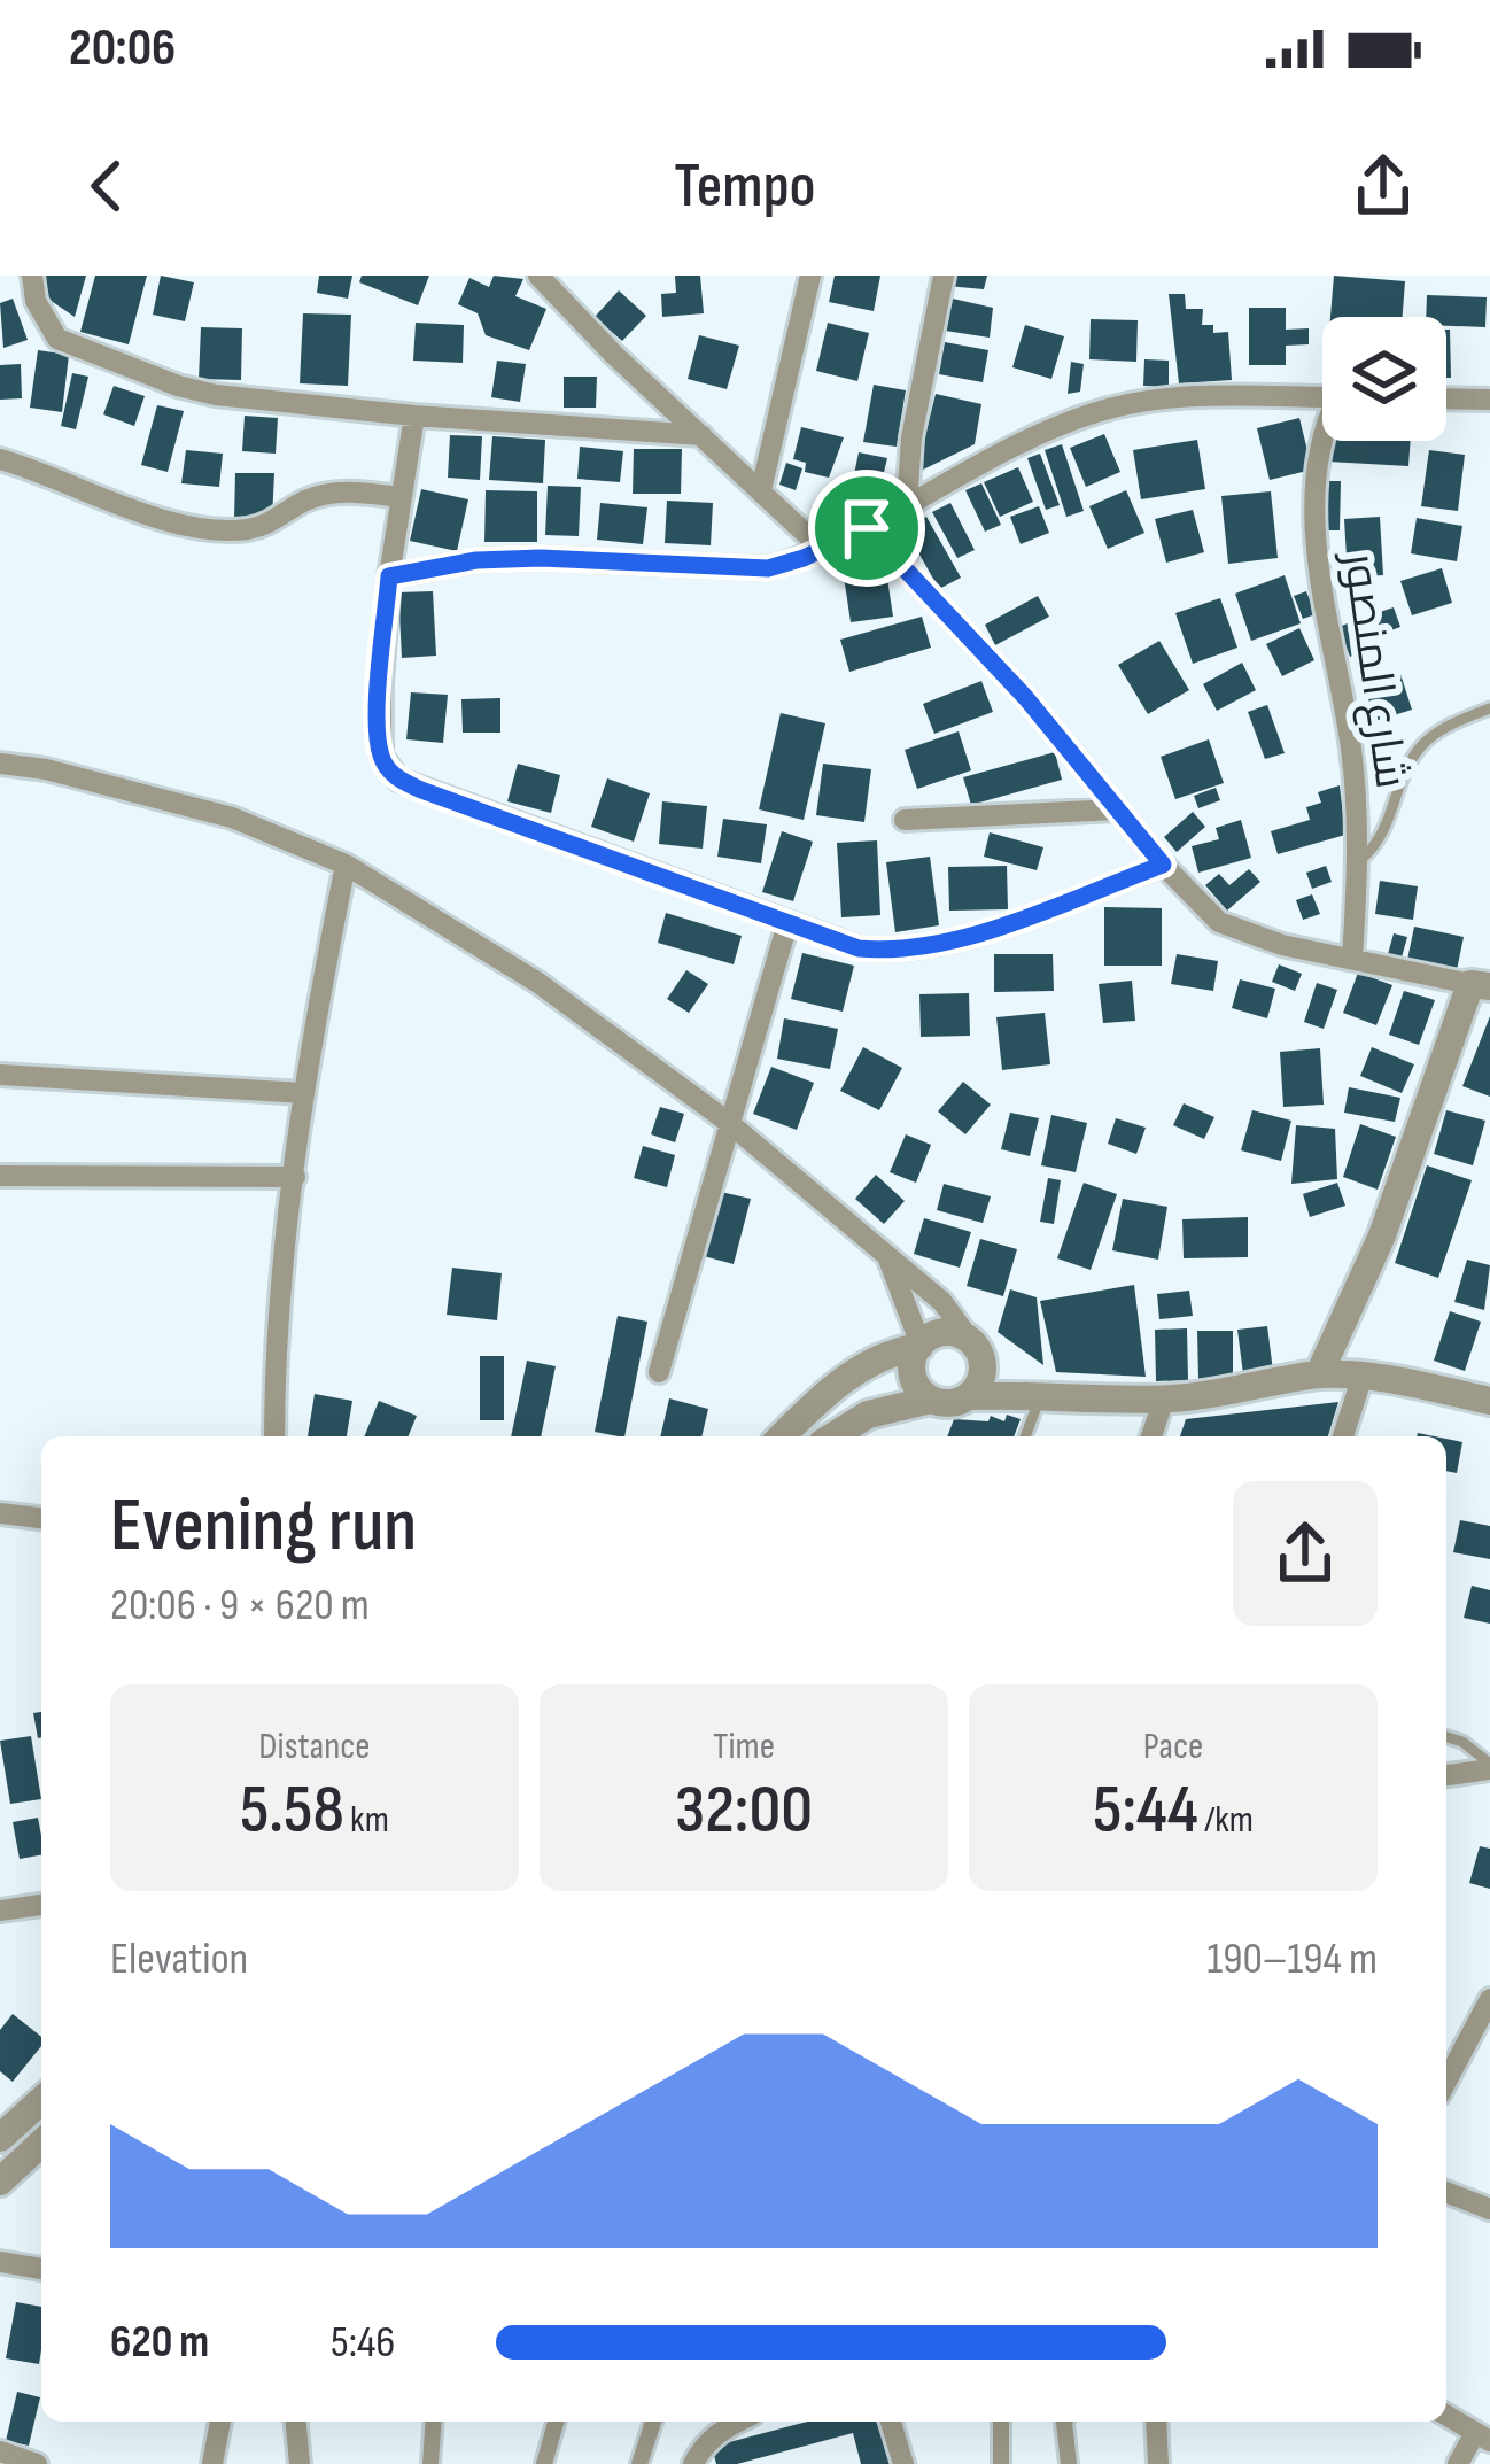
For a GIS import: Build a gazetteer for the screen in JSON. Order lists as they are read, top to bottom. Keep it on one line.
{"streets":{"street":["شارع المنصور"]},"page":{"status":"20:06","header":"Tempo","heading":["Evening run","20:06 · 9 × 620 m"],"stats":[["Distance","5.58 km"],["Time","32:00"],["Pace","5:44 /km"]],"chart":["Elevation","190–194 m"],"list":[{"name":"620 m","note":"5:46"}]}}
